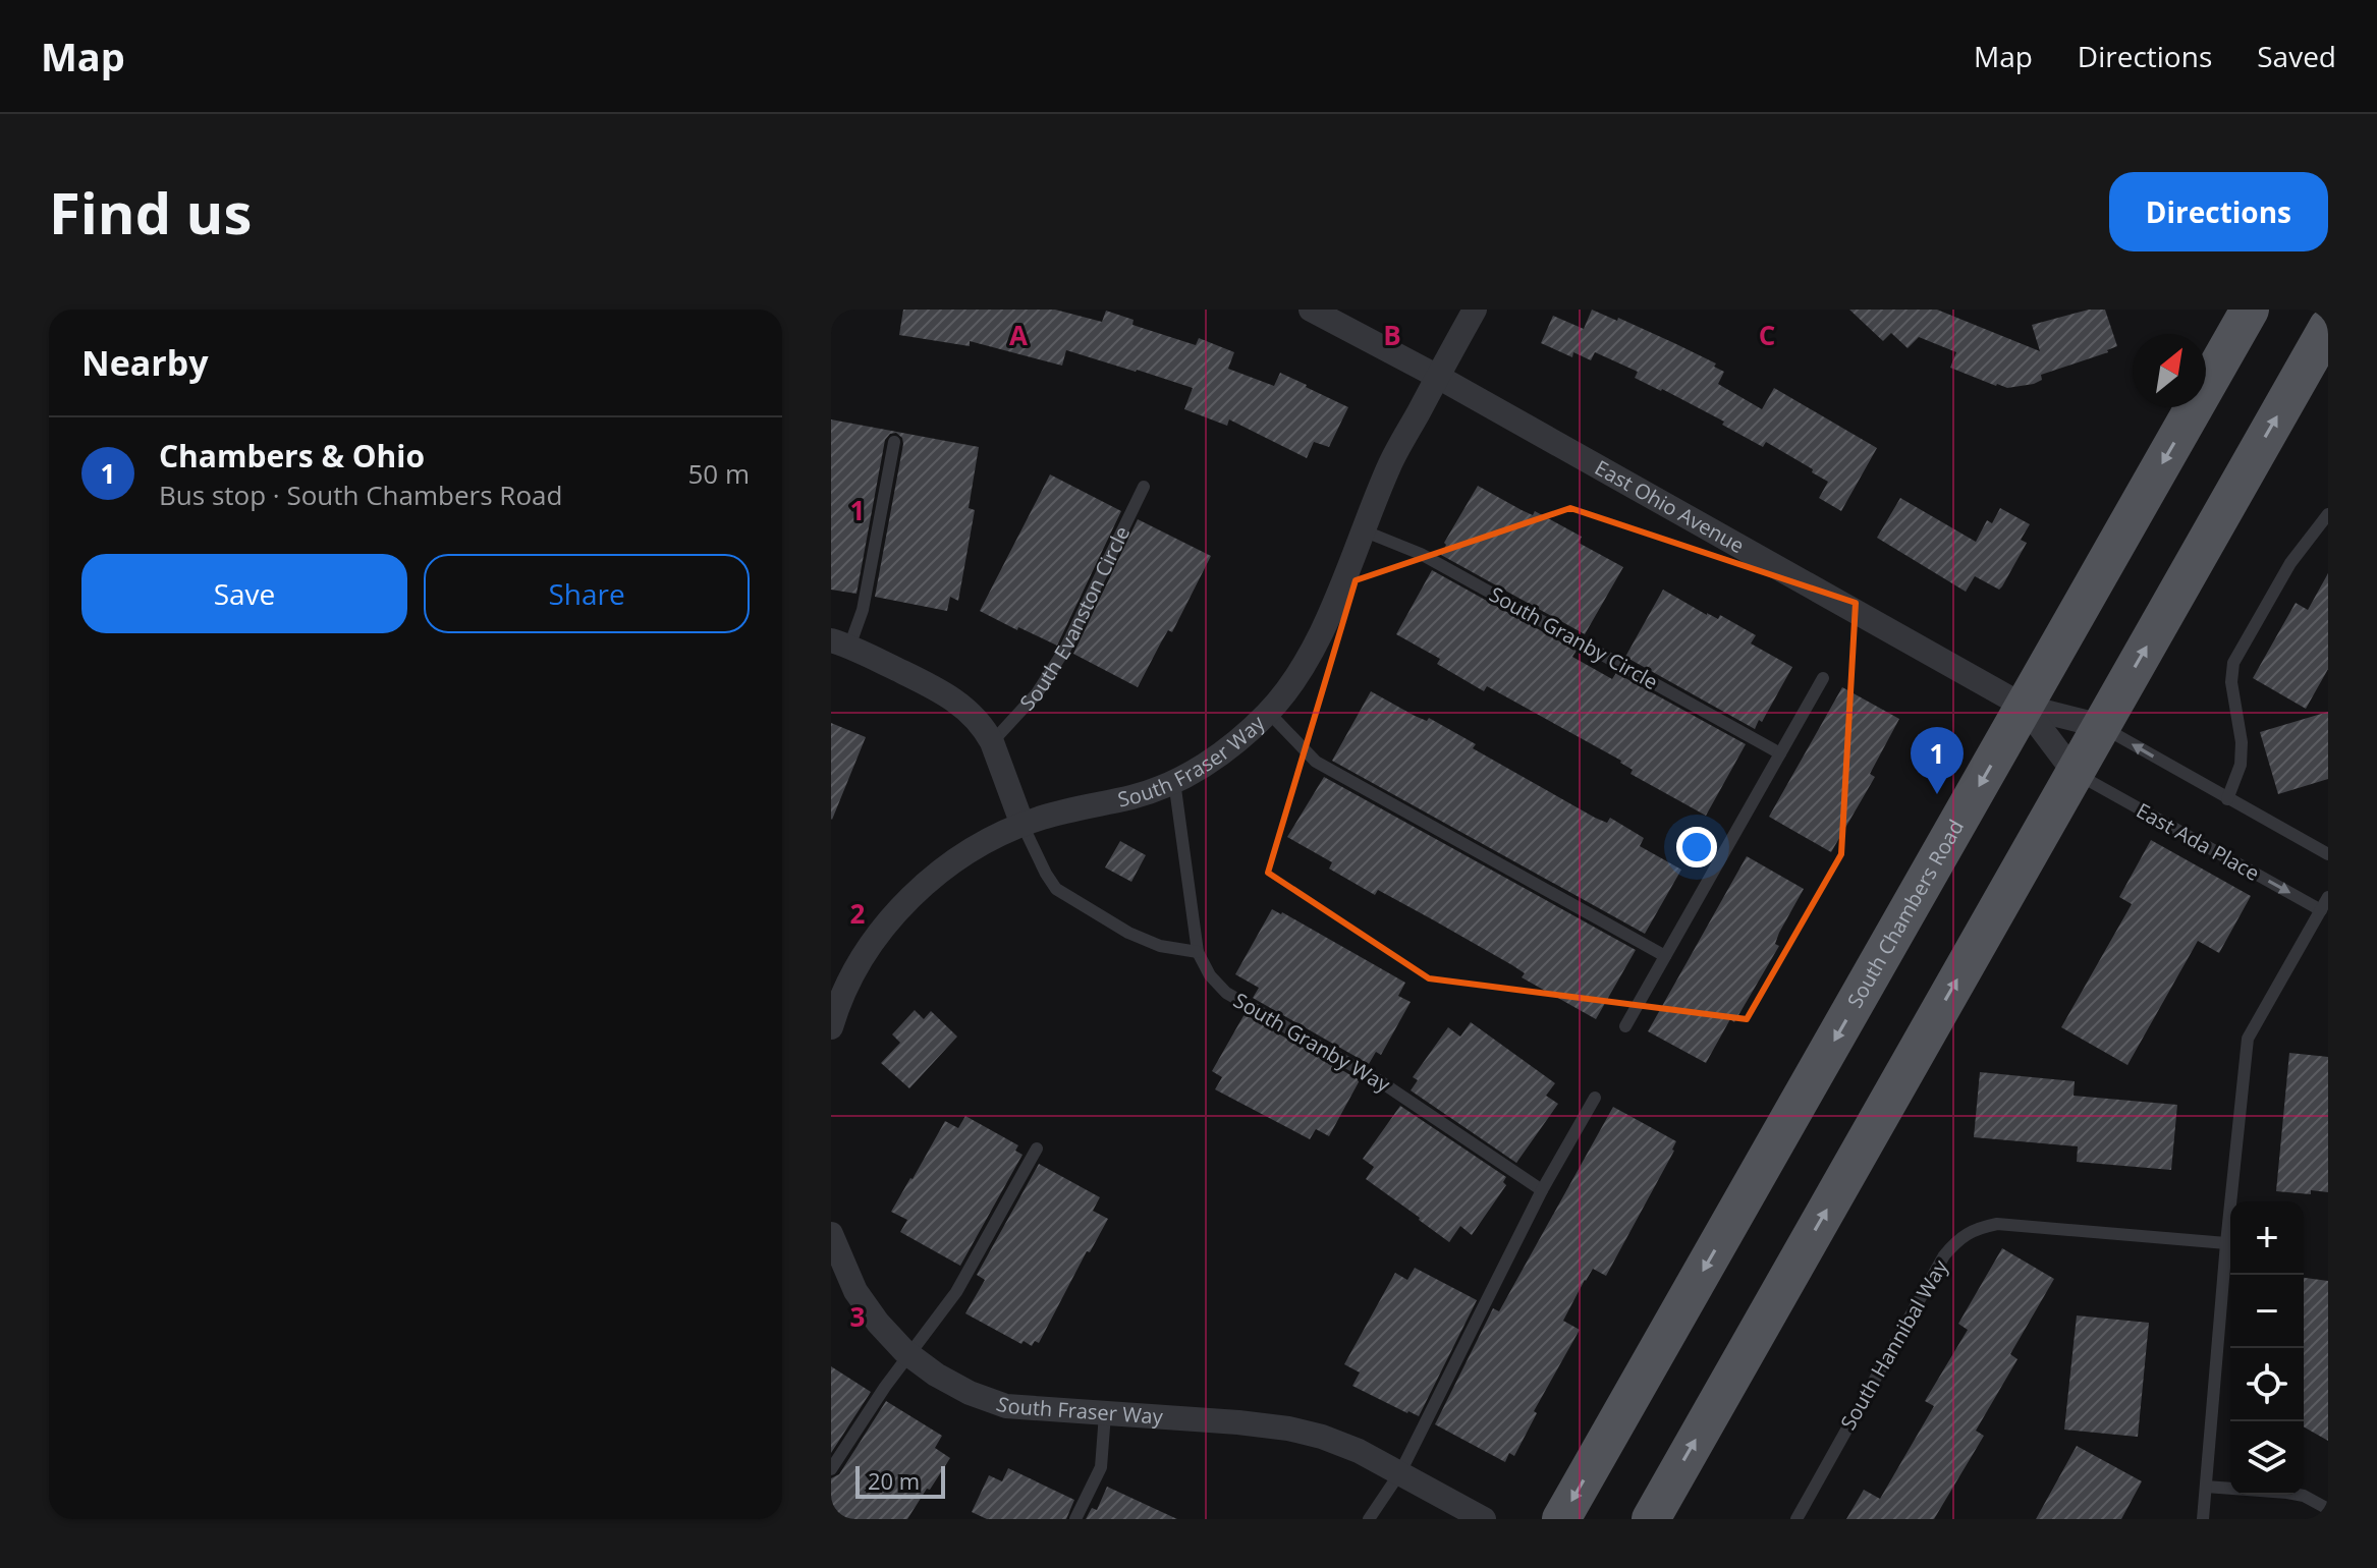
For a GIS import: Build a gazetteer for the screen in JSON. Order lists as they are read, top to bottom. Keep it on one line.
{"streets":{"main road":["South Chambers Road"],"street":["East Ohio Avenue","South Fraser Way"],"lane":["South Evanston Circle","South Granby Circle","East Ada Place","South Granby Way","South Hannibal Way"]},"crossings":[["East Ohio Avenue","South Fraser Way"],["East Ohio Avenue","East Ada Place"],["East Ohio Avenue","South Chambers Road"],["South Granby Circle","South Fraser Way"],["South Fraser Way","South Granby Way"]],"scale_bar":"20 m","north":"top right","page":{"header":"Map","nav":["Map","Directions","Saved"],"buttons":["Directions",["Save","Share"]],"title":"Find us","heading":"Nearby","list":[{"mark":"1","name":"Chambers & Ohio","note":"Bus stop · South Chambers Road","value":"50 m"}],"pins":"1","map_buttons":["+","−"],"scale":"20 m"},"grid":{"columns":["A","B","C"],"rows":["1","2","3"]}}
